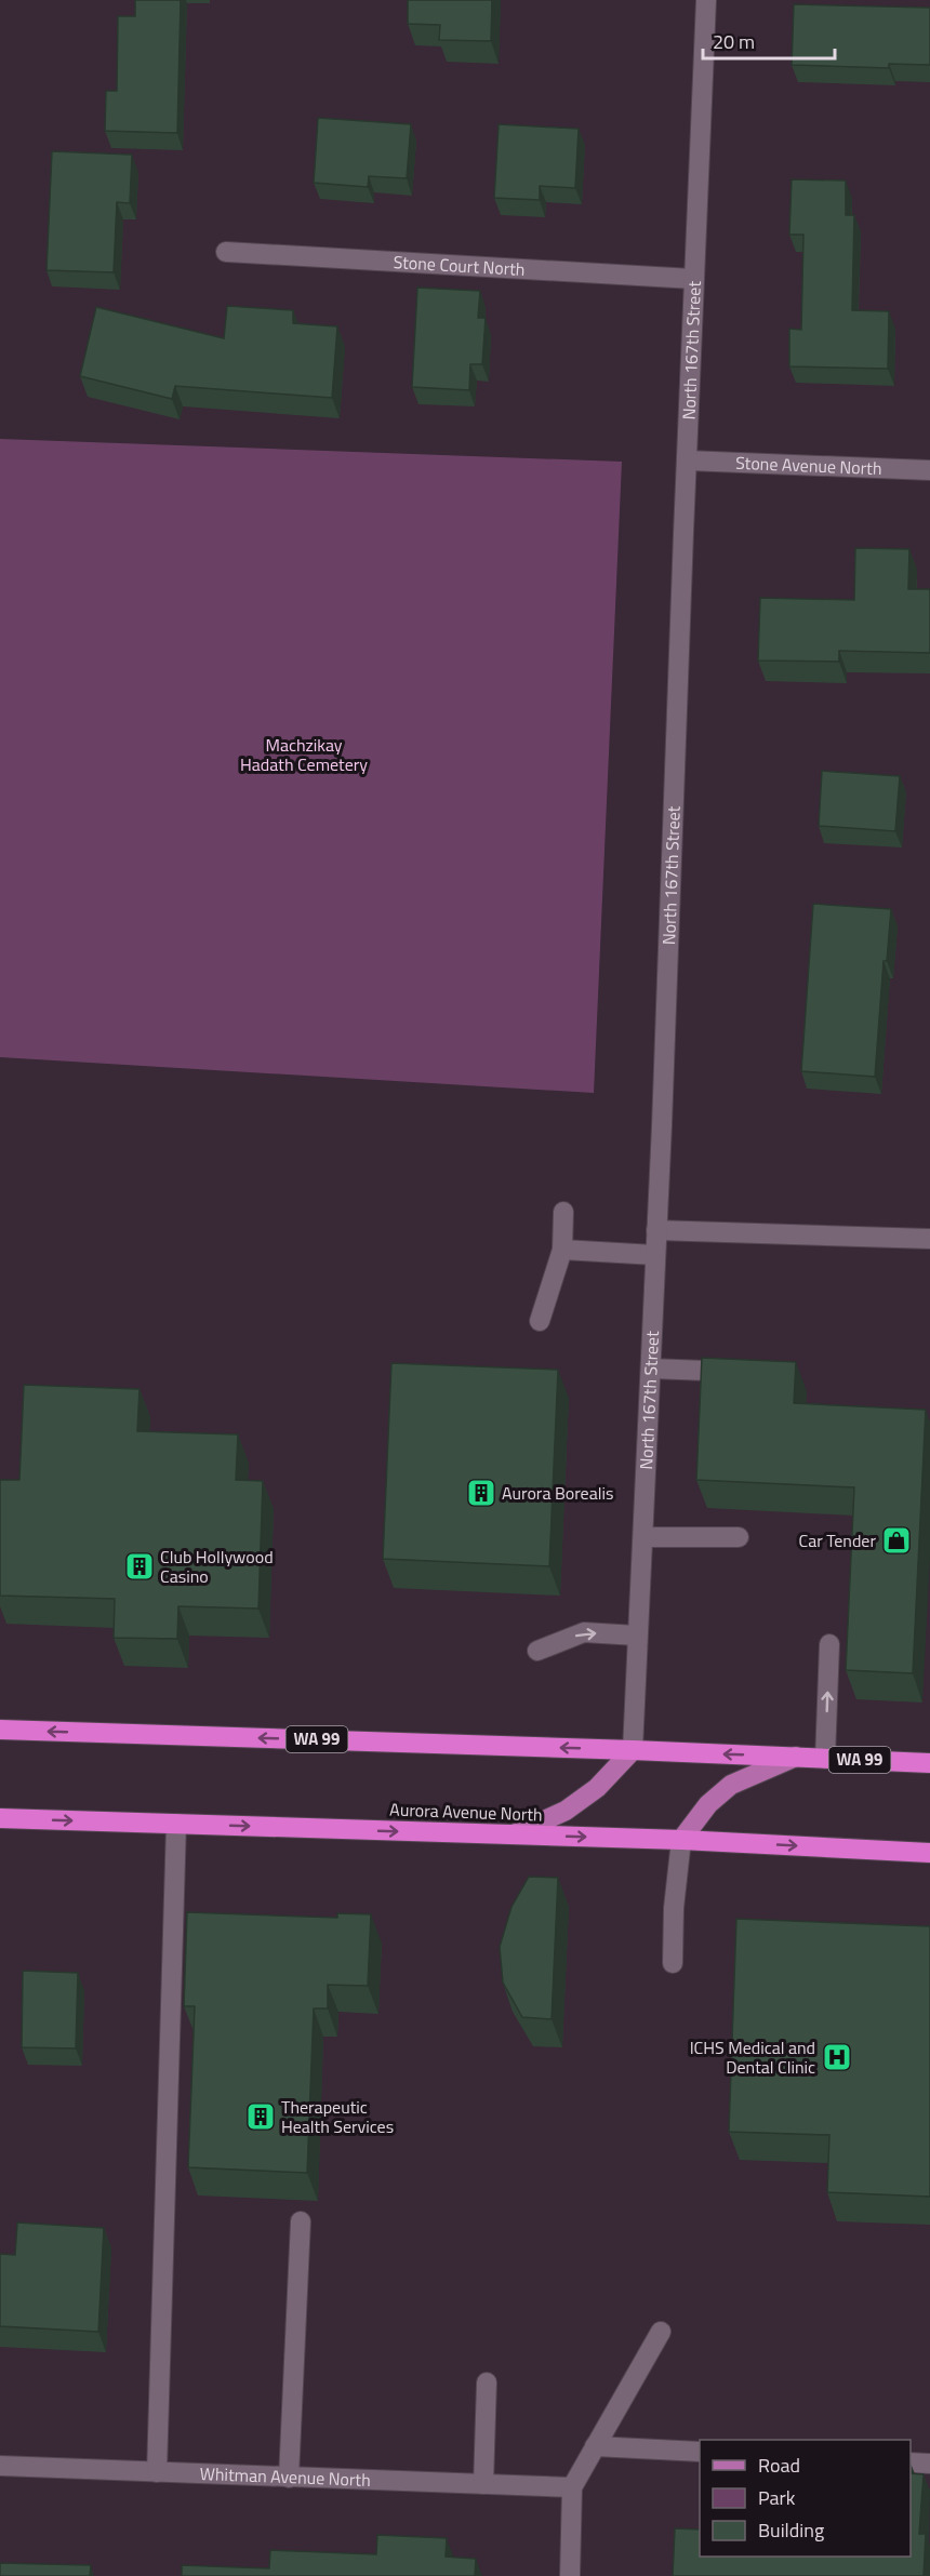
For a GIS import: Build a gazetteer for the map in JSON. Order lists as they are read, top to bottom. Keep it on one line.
{"streets":{"highway":["WA 99","Aurora Avenue North"],"street":["Stone Court North","North 167th Street","Stone Avenue North","Whitman Avenue North"]},"crossings":[["Stone Court North","North 167th Street"],["North 167th Street","Stone Avenue North"],["North 167th Street","WA 99"]],"parks":["Machzikay Hadath Cemetery"],"places":{"building":["Aurora Borealis","Club Hollywood Casino","Therapeutic Health Services"],"shop":["Car Tender"],"hospital":["ICHS Medical and Dental Clinic"]},"legend":["Road","Park","Building"],"scale_bar":"20 m"}
